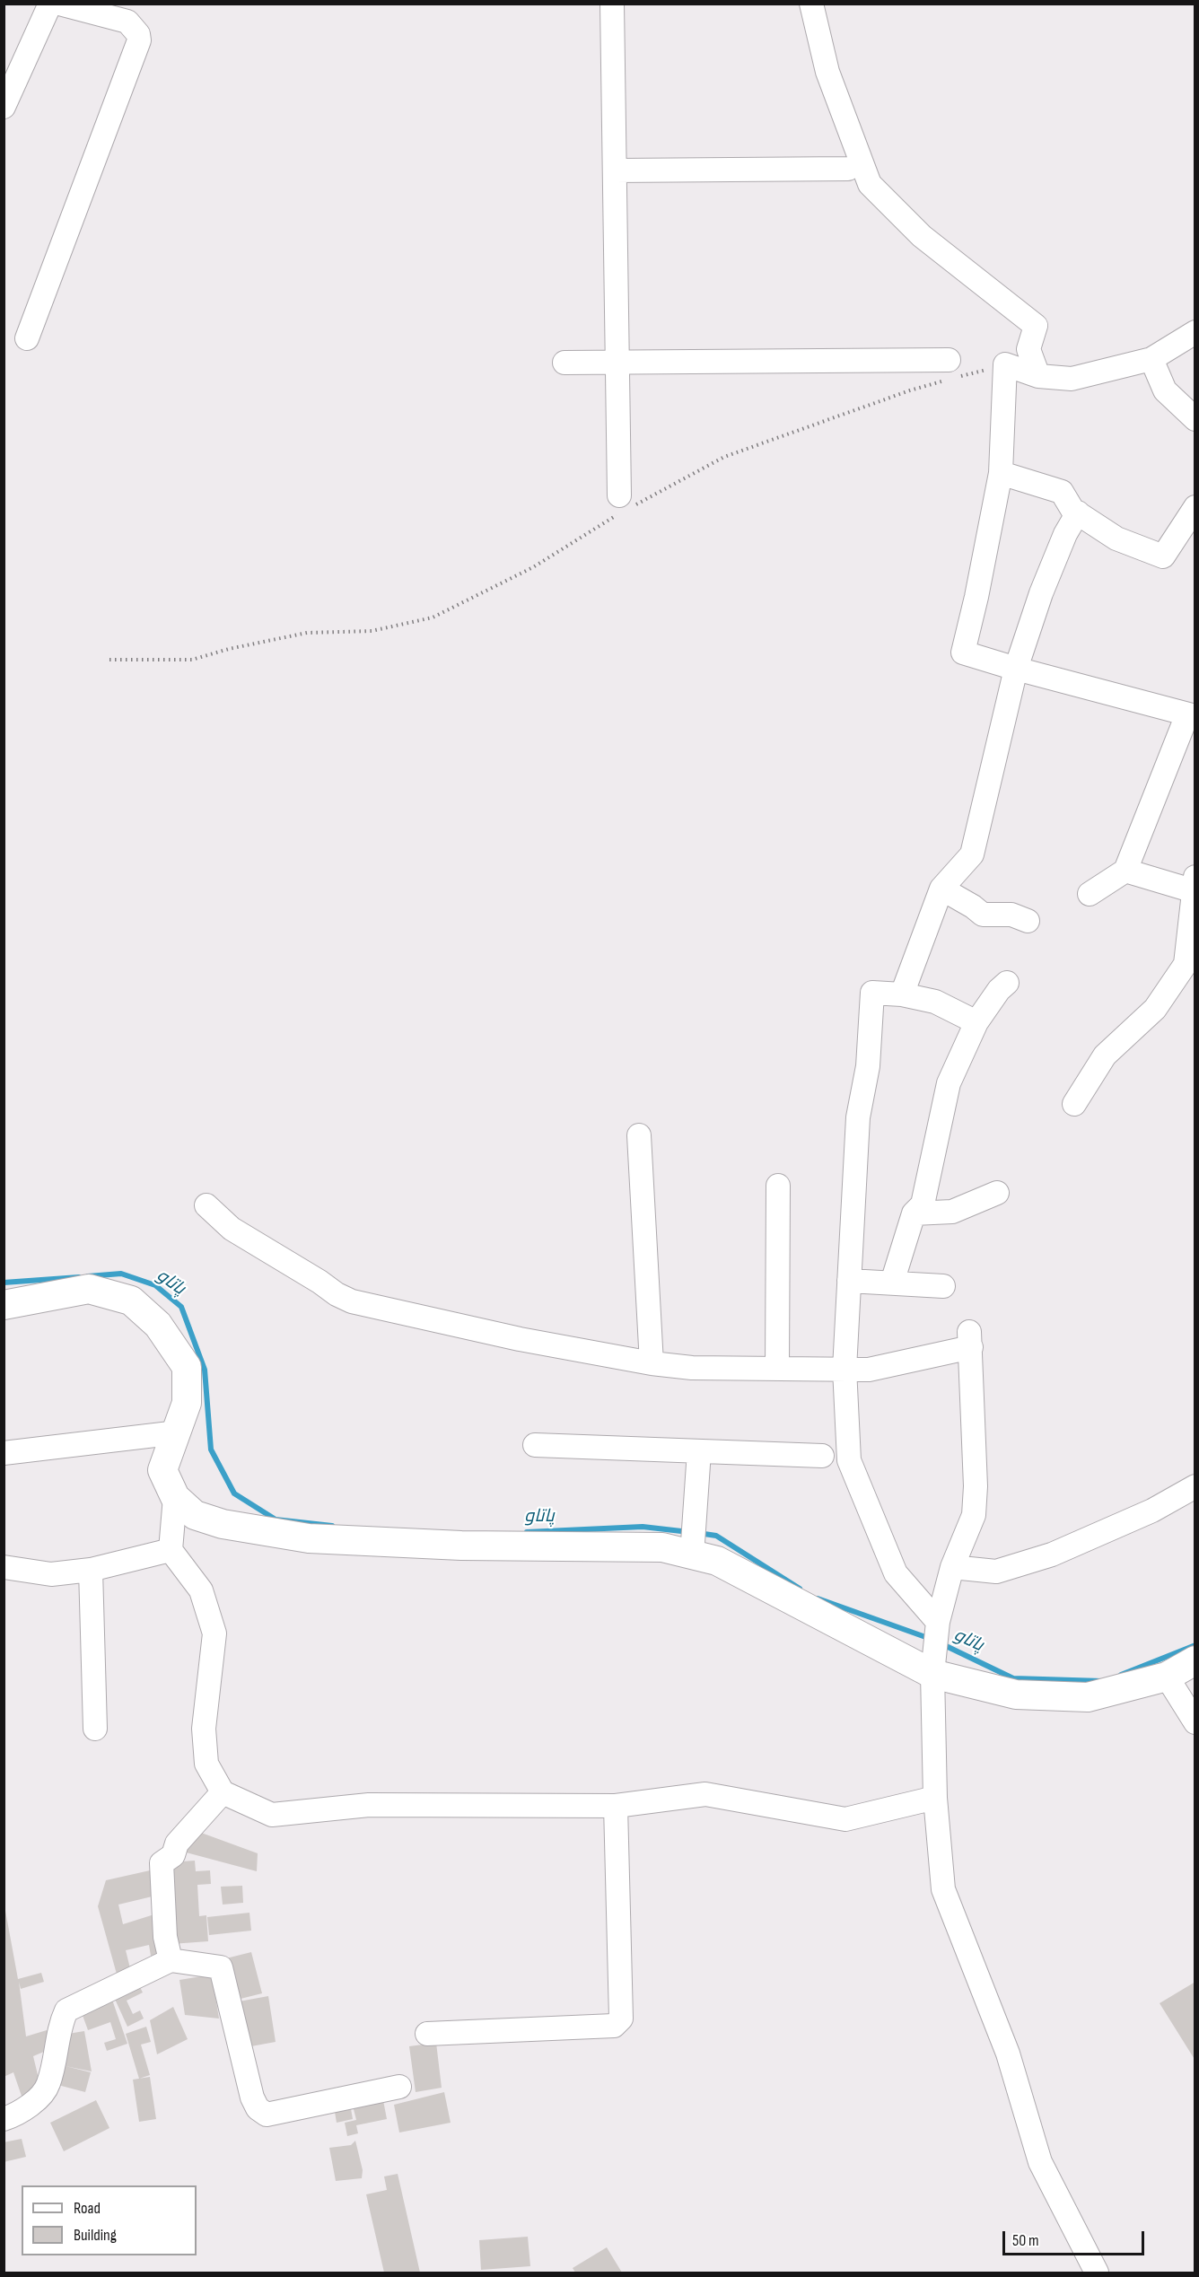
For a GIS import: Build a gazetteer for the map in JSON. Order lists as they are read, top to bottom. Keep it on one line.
{"water":["پاتاو"],"legend":["Road","Building"],"scale_bar":"50 m"}
